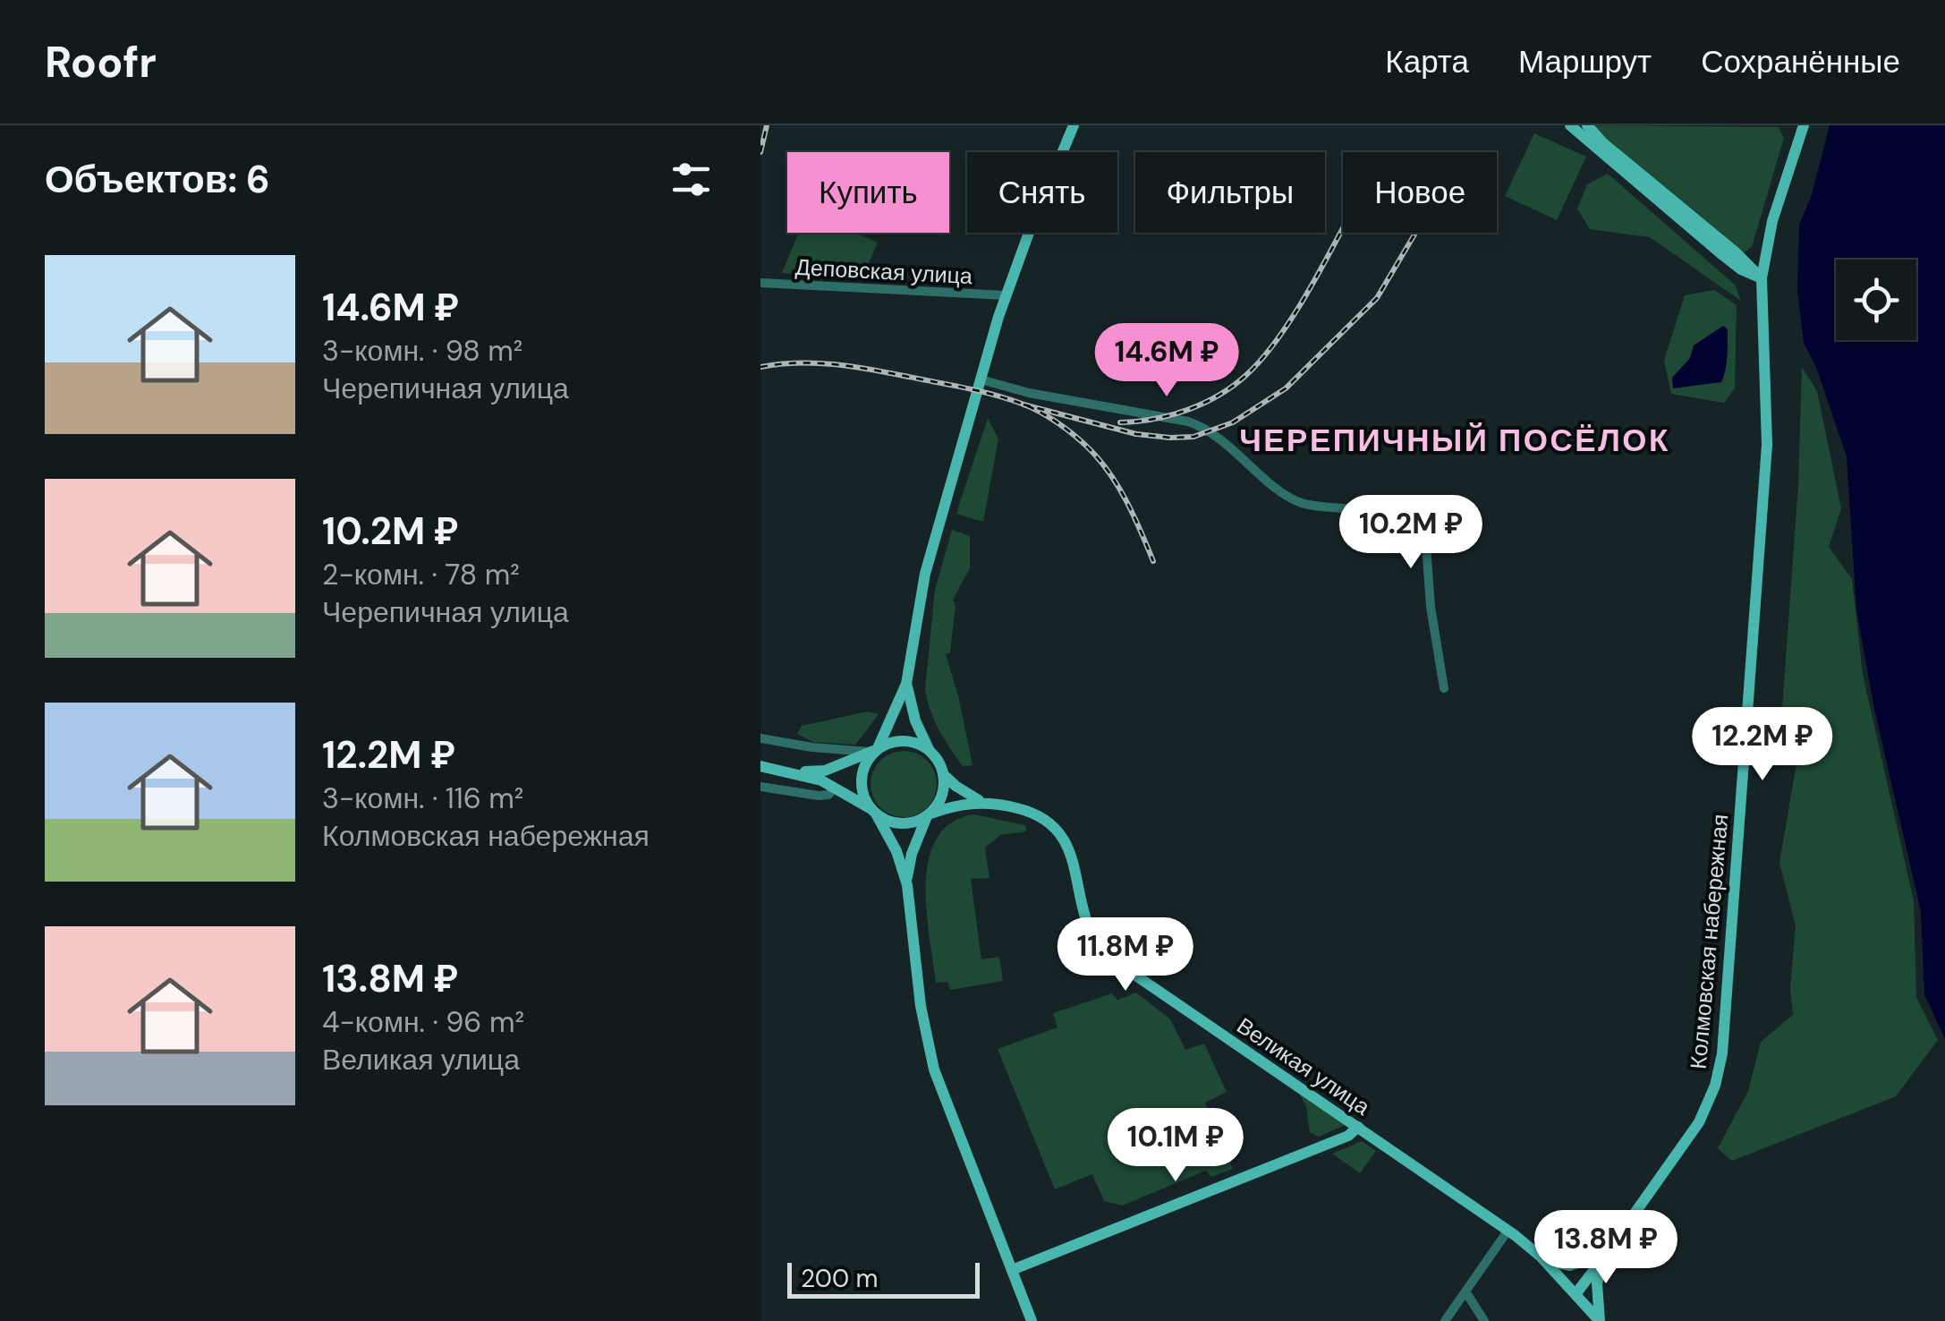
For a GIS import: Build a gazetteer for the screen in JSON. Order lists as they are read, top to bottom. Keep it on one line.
{"streets":{"main road":["Колмовская набережная","Великая улица"],"street":["Деповская улица"]},"crossings":[["Колмовская набережная","Великая улица"]],"districts":["ЧЕРЕПИЧНЫЙ ПОСЁЛОК"],"scale_bar":"200 m","page":{"header":"Roofr","nav":["Карта","Маршрут","Сохранённые"],"heading":"Объектов: 6","chip":["Купить","Снять","Фильтры","Новое"],"list":[{"name":"14.6M ₽","note":"3-комн. · 98 m² · Черепичная улица"},{"name":"10.2M ₽","note":"2-комн. · 78 m² · Черепичная улица"},{"name":"12.2M ₽","note":"3-комн. · 116 m² · Колмовская набережная"},{"name":"13.8M ₽","note":"4-комн. · 96 m² · Великая улица"}],"price":["14.6M ₽","10.2M ₽","12.2M ₽","11.8M ₽","10.1M ₽","13.8M ₽"],"scale":"200 m"}}
